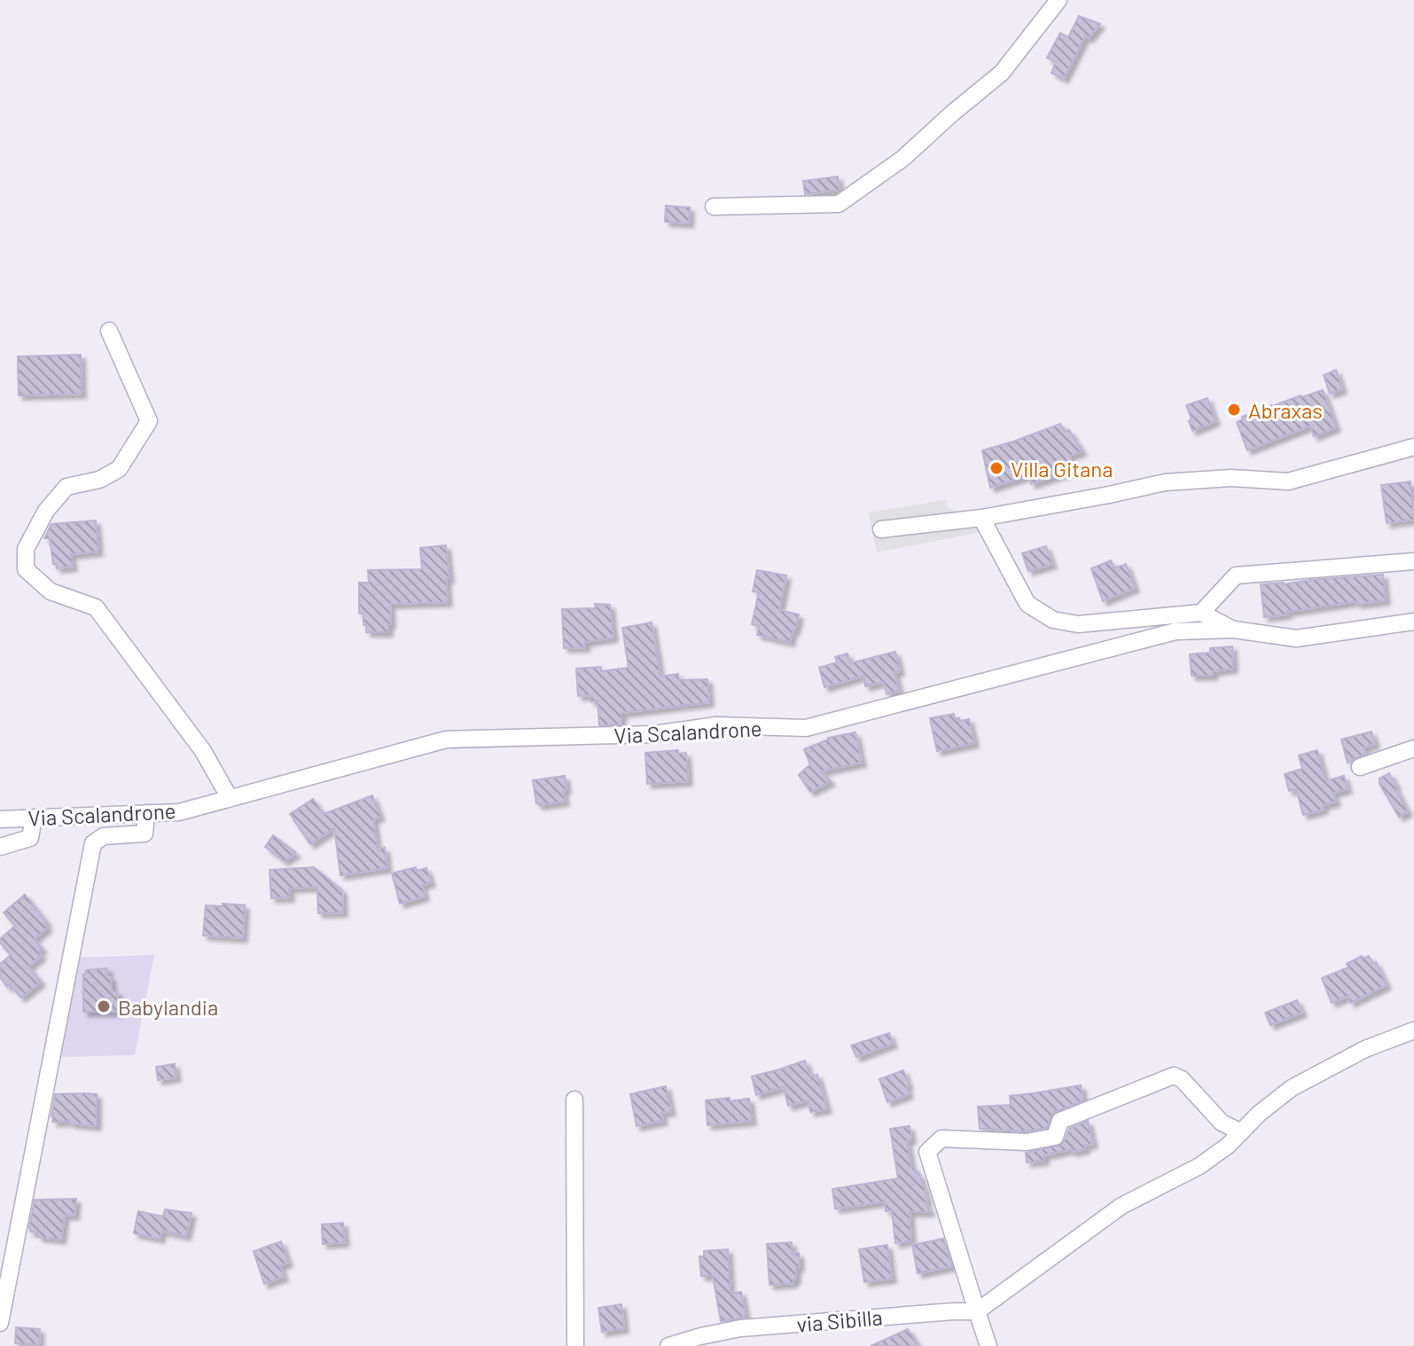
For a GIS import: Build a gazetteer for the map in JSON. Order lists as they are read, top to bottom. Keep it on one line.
{"streets":{"street":["Via Scalandrone","via Sibilla"]},"places":["Abraxas","Villa Gitana","Babylandia"]}
